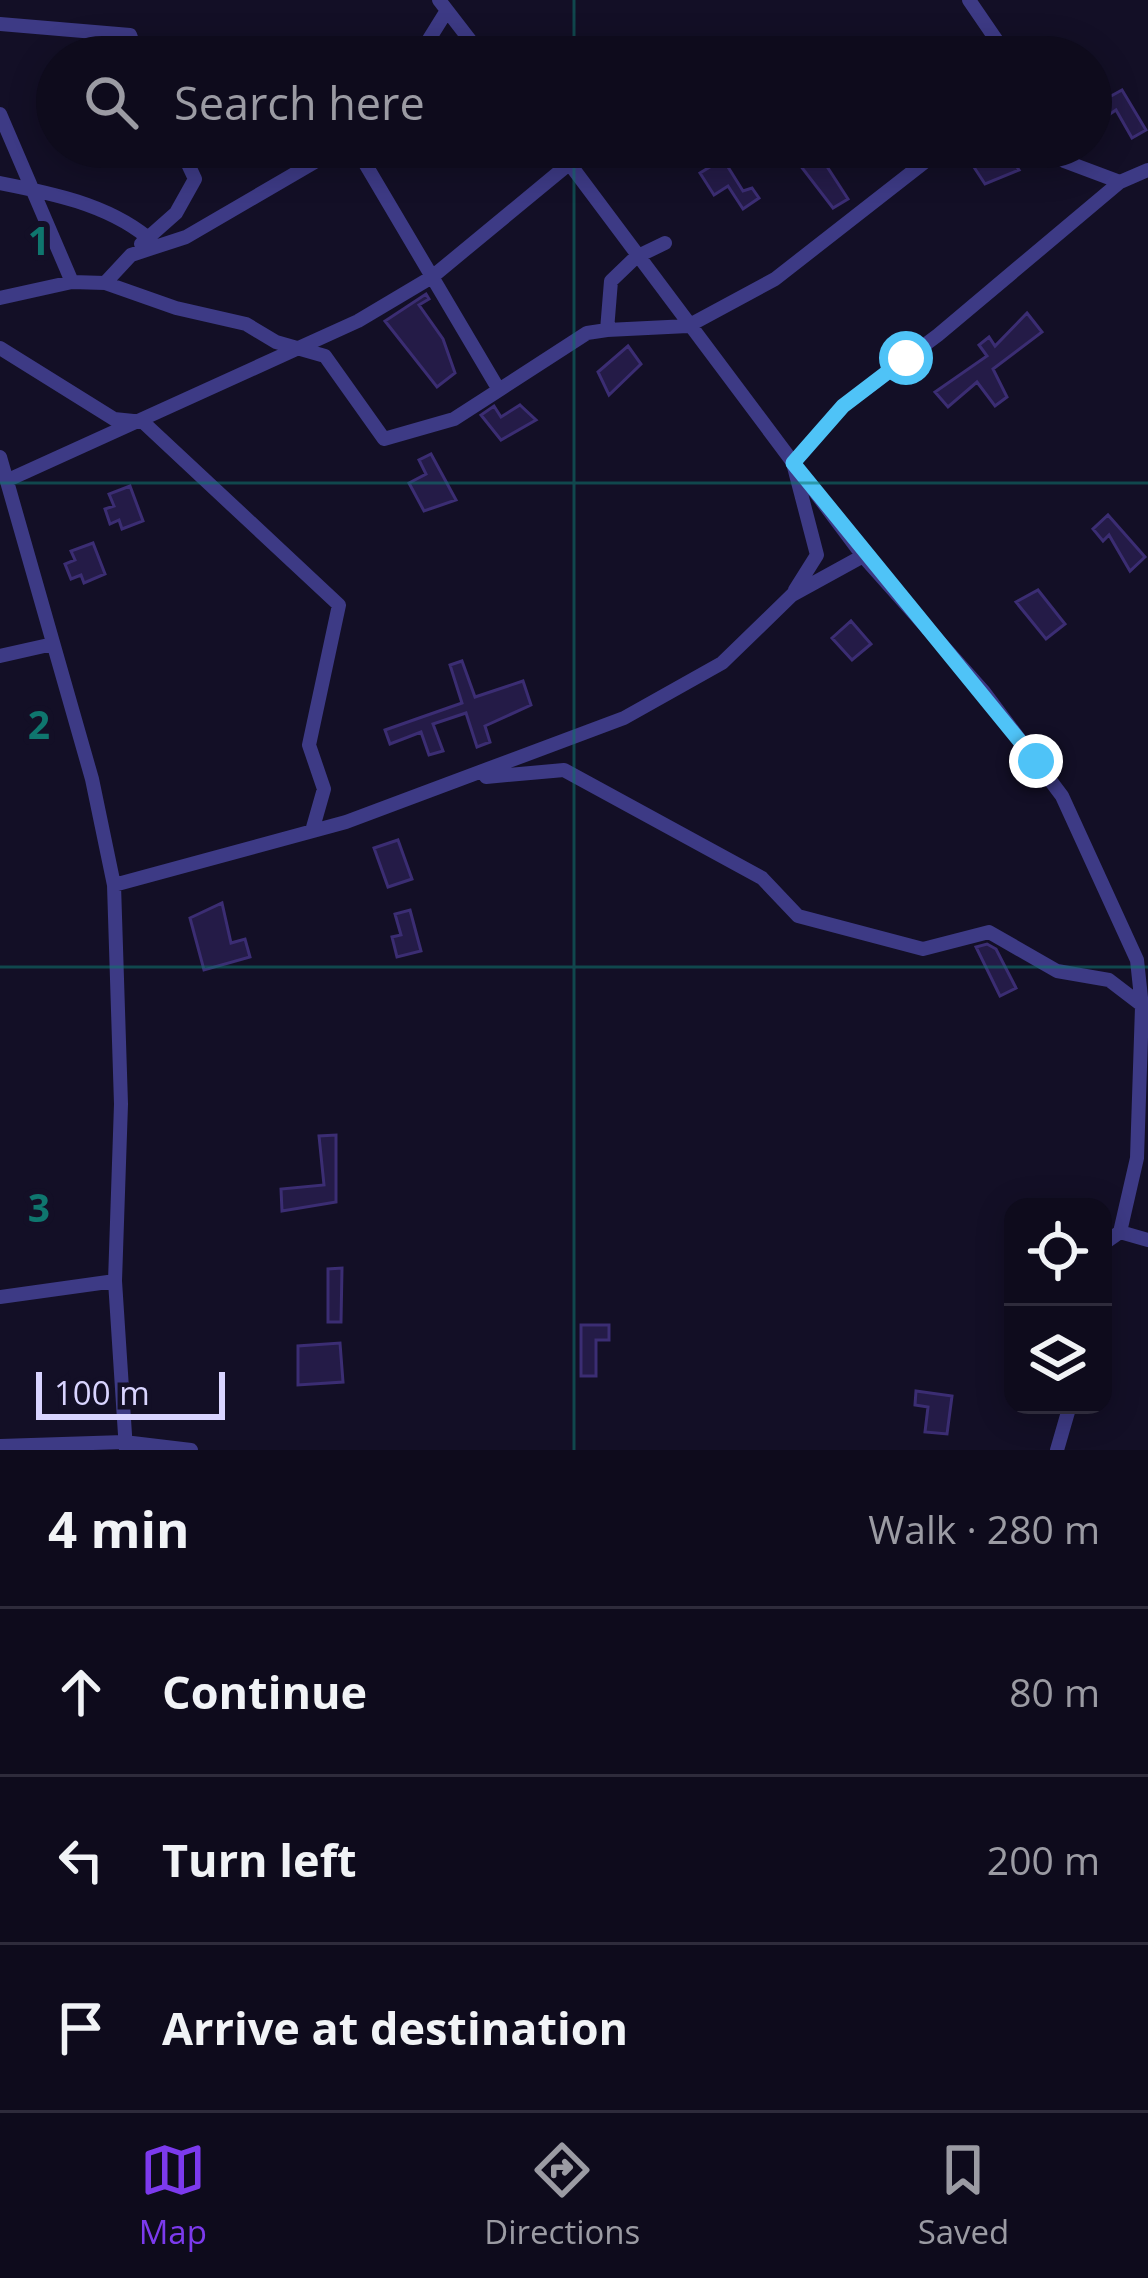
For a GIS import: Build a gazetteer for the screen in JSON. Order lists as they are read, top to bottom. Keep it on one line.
{"scale_bar":"100 m","page":{"search":"Search here","scale":"100 m","heading":["4 min","Walk · 280 m"],"list":[["Continue","80 m"],["Turn left","200 m"],"Arrive at destination"],"nav":["Map","Directions","Saved"]},"grid":{"rows":["1","2","3"]}}
